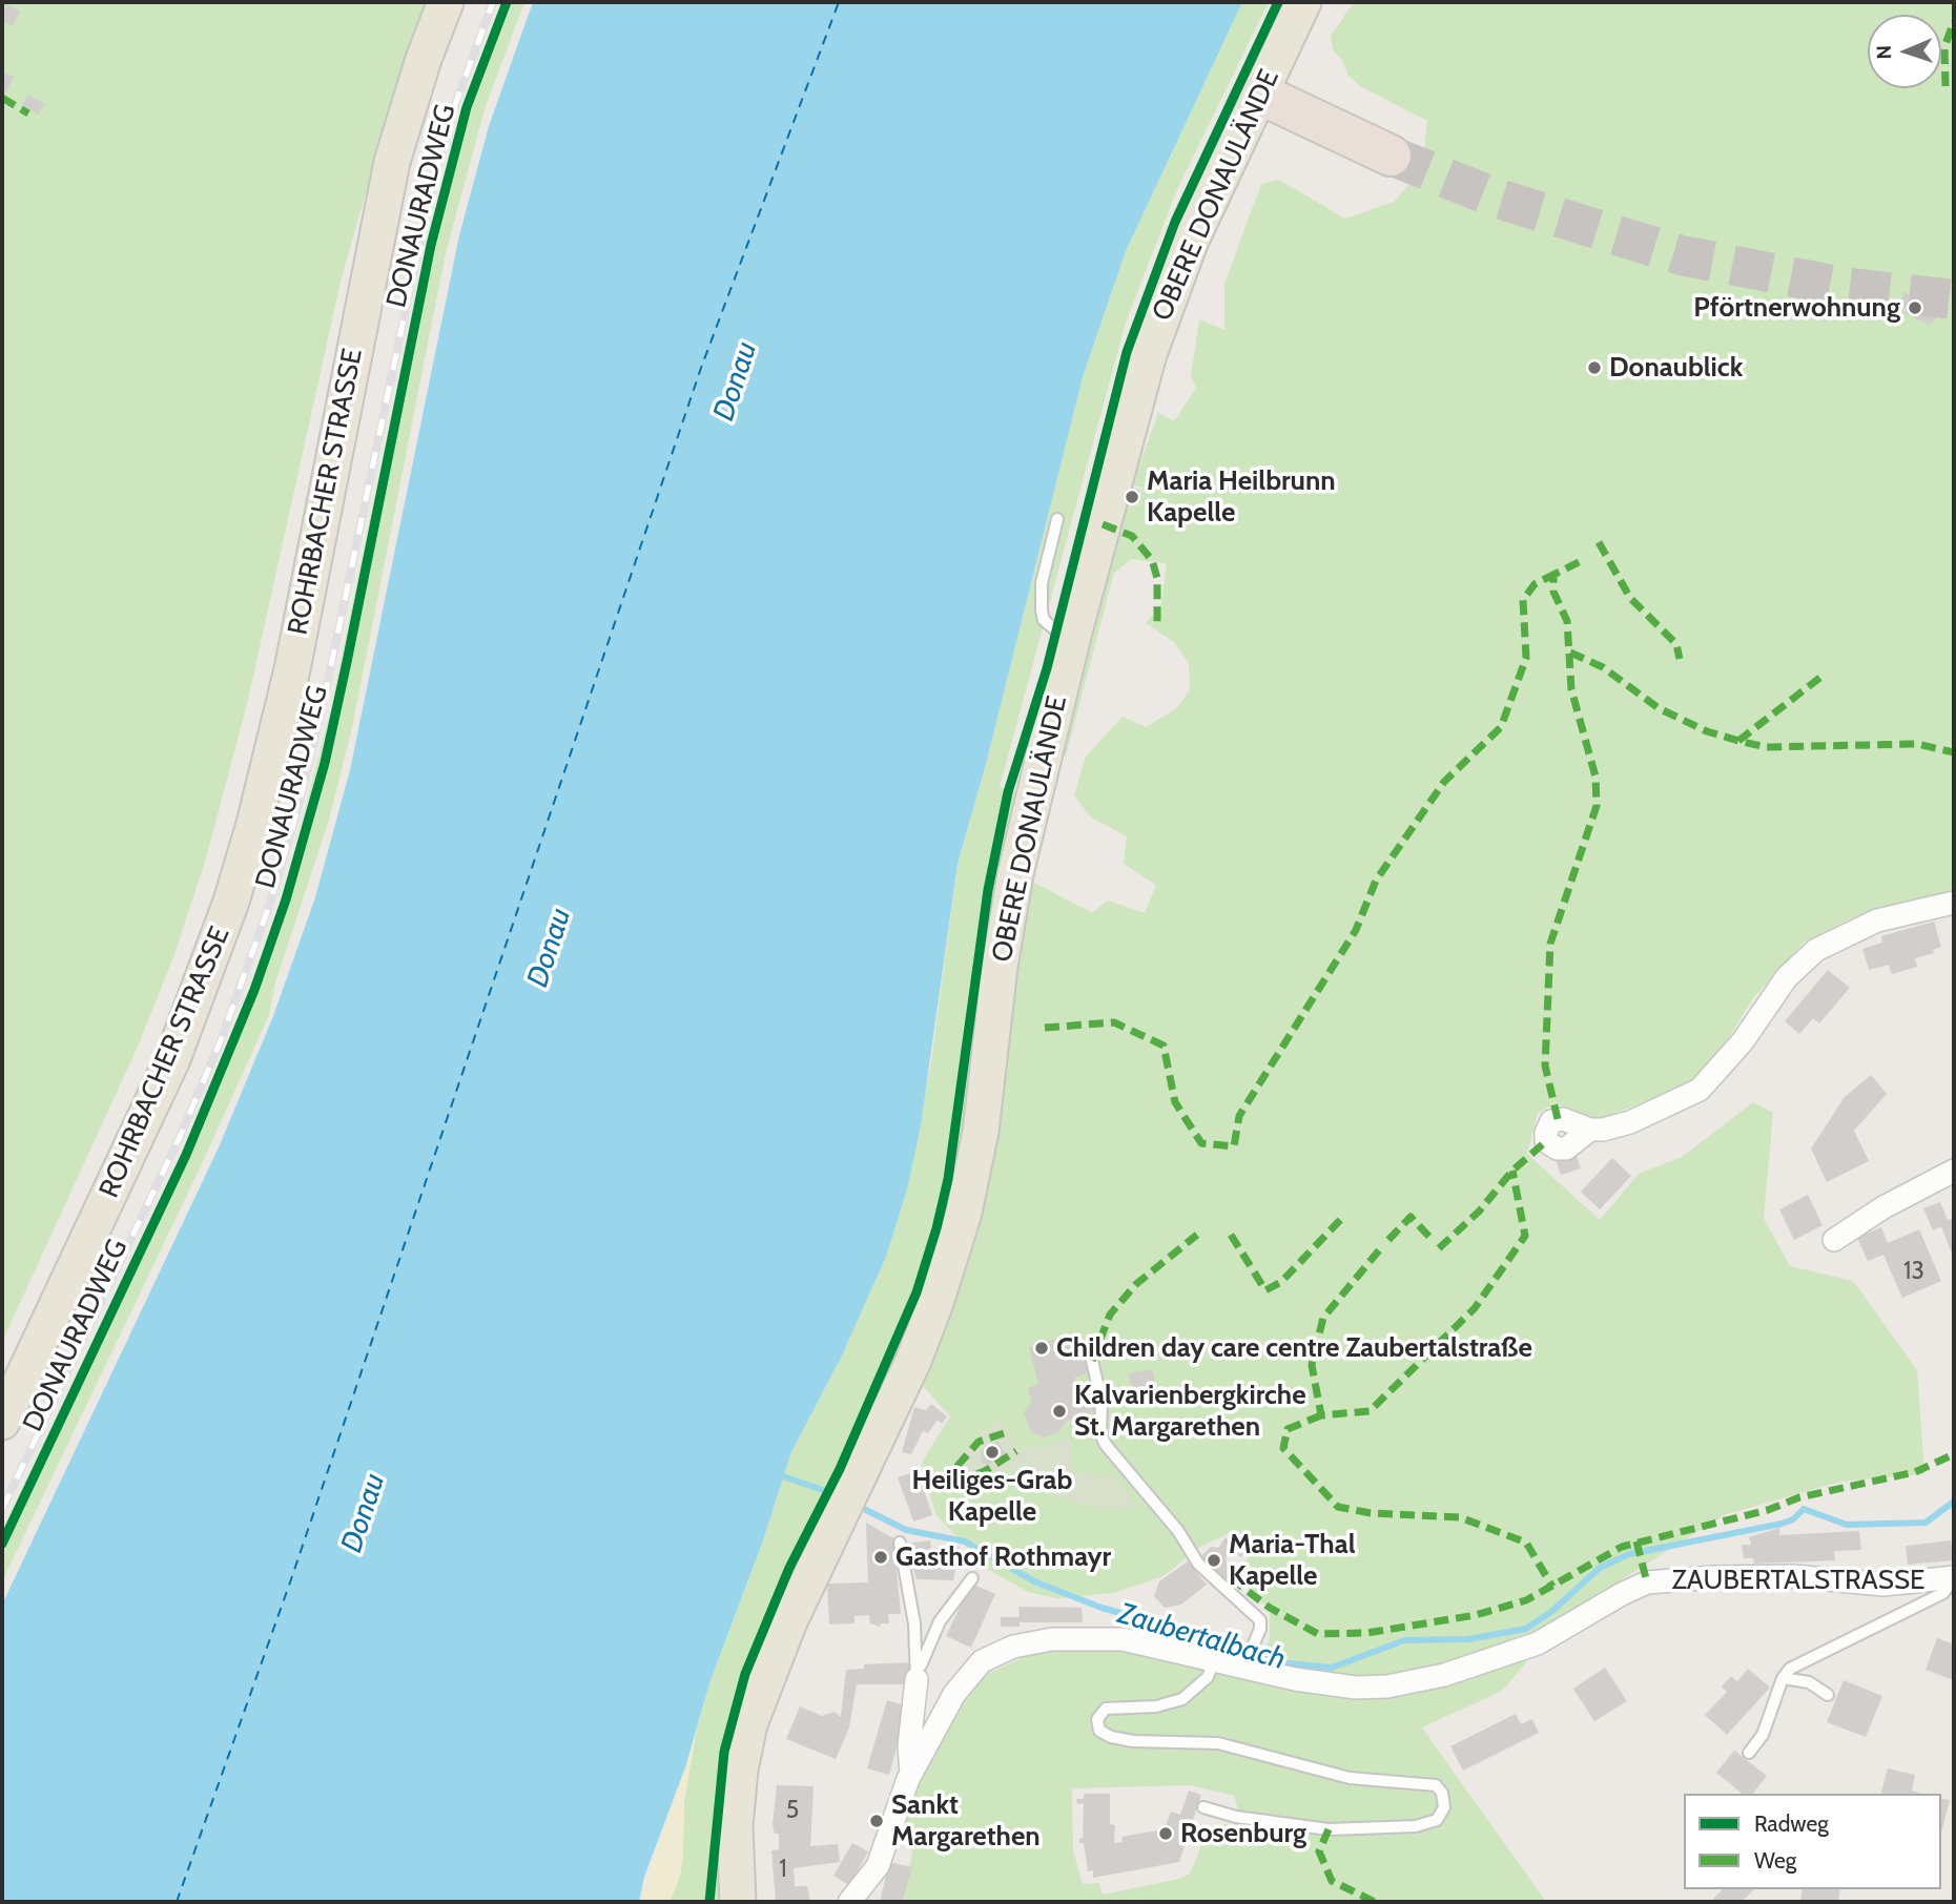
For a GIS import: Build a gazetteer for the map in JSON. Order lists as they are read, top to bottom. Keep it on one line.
{"streets":{"main road":["OBERE DONAULÄNDE","ROHRBACHER STRASSE"],"street":["ZAUBERTALSTRASSE"],"cycle path":["DONAURADWEG"]},"water":["Donau","Zaubertalbach"],"places":["Pförtnerwohnung","Donaublick","Maria Heilbrunn Kapelle","Children day care centre Zaubertalstraße","Kalvarienbergkirche St. Margarethen","Heiliges-Grab Kapelle","Gasthof Rothmayr","Maria-Thal Kapelle","Sankt Margarethen","Rosenburg"],"house_numbers":["13","5","1"],"legend":["Radweg","Weg"],"north":"left"}
